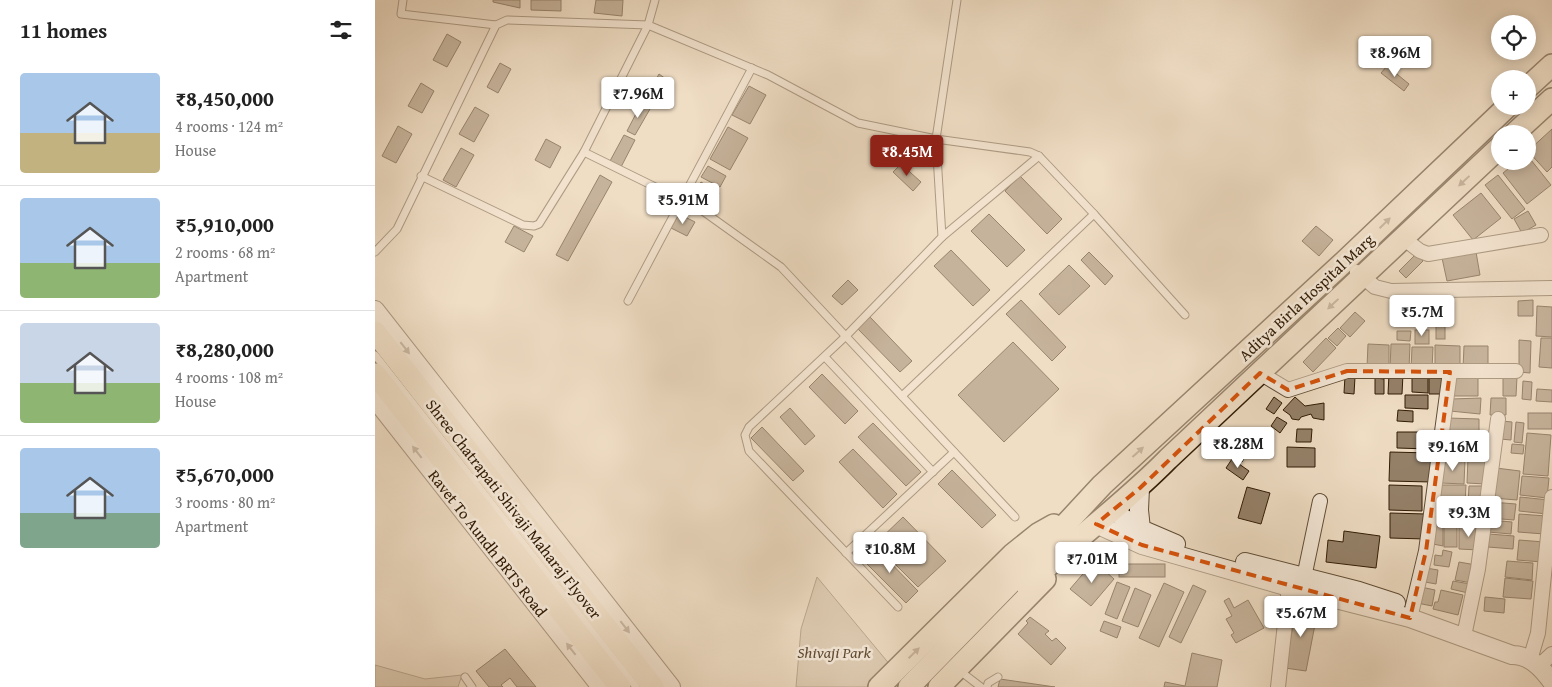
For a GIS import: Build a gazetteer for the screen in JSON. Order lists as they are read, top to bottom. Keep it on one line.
{"streets":{"main road":["Aditya Birla Hospital Marg","Shree Chatrapati Shivaji Maharaj Flyover"],"street":["Ravet To Aundh BRTS Road"]},"parks":["Shivaji Park"],"page":{"heading":"11 homes","map_buttons":["+","−"],"price":["₹8.96M","₹7.96M","₹8.45M","₹5.91M","₹5.7M","₹8.28M","₹9.16M","₹9.3M","₹10.8M","₹7.01M","₹5.67M"],"list":[{"name":"₹8,450,000","note":"4 rooms · 124 m² · House"},{"name":"₹5,910,000","note":"2 rooms · 68 m² · Apartment"},{"name":"₹8,280,000","note":"4 rooms · 108 m² · House"},{"name":"₹5,670,000","note":"3 rooms · 80 m² · Apartment"}]}}
